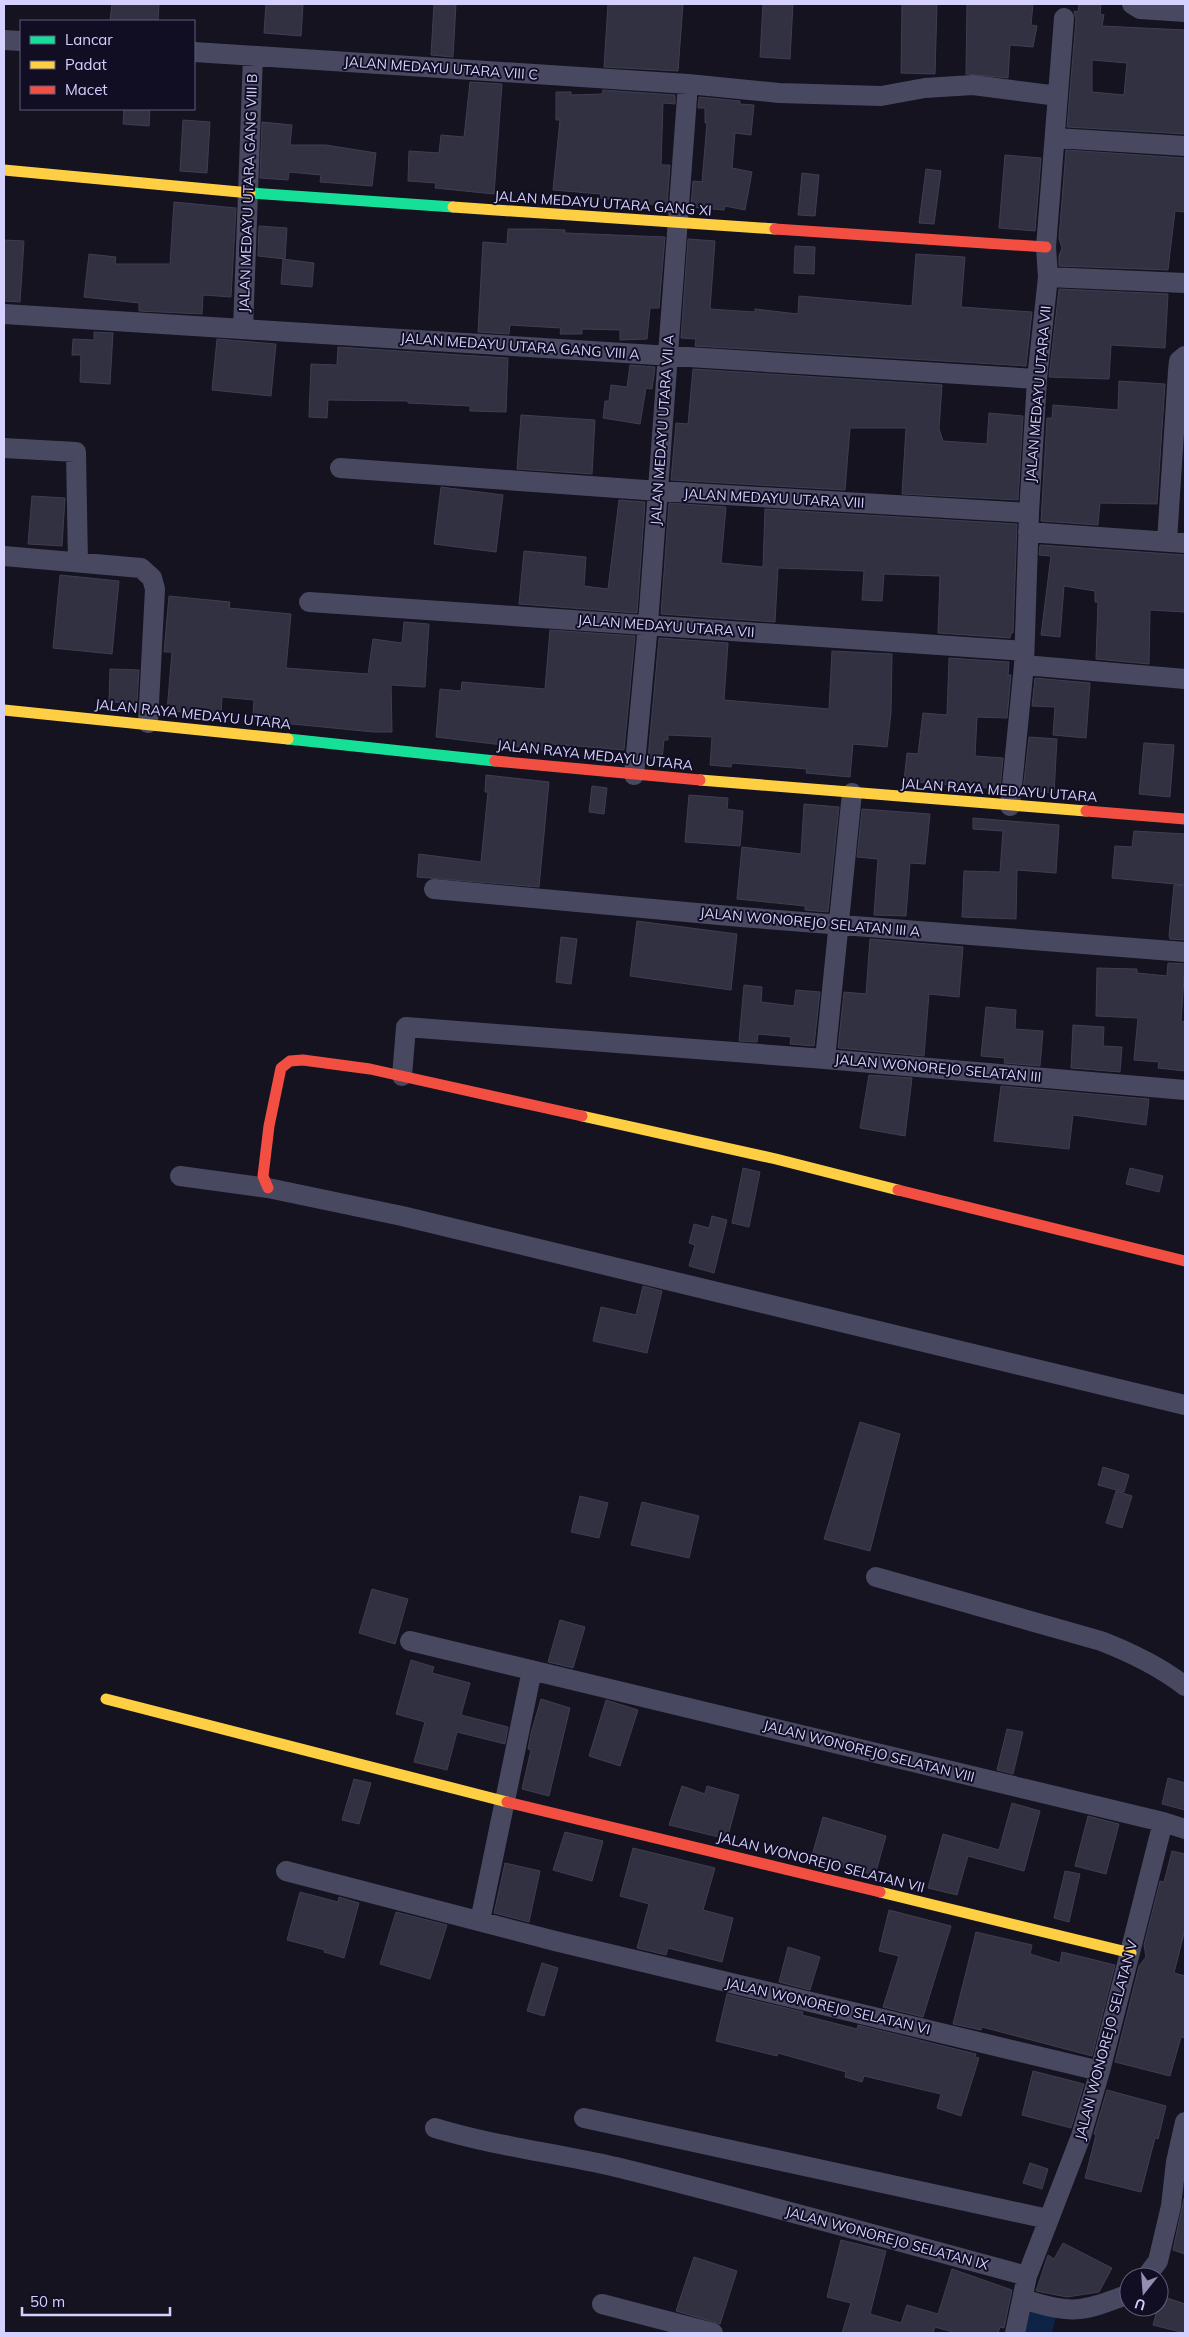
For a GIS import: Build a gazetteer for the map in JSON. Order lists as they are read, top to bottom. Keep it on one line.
{"streets":{"street":["JALAN MEDAYU UTARA VIII C","JALAN MEDAYU UTARA GANG VIII B","JALAN MEDAYU UTARA GANG XI","JALAN MEDAYU UTARA GANG VIII A","JALAN MEDAYU UTARA VII","JALAN MEDAYU UTARA VII A","JALAN MEDAYU UTARA VIII","JALAN RAYA MEDAYU UTARA","JALAN WONOREJO SELATAN III A","JALAN WONOREJO SELATAN III","JALAN WONOREJO SELATAN VIII","JALAN WONOREJO SELATAN VII","JALAN WONOREJO SELATAN VI","JALAN WONOREJO SELATAN V","JALAN WONOREJO SELATAN IX"]},"crossings":[["JALAN MEDAYU UTARA VIII C","JALAN MEDAYU UTARA GANG VIII B"],["JALAN MEDAYU UTARA VIII C","JALAN MEDAYU UTARA VII"],["JALAN MEDAYU UTARA VIII C","JALAN MEDAYU UTARA VII A"],["JALAN MEDAYU UTARA GANG VIII B","JALAN MEDAYU UTARA GANG XI"],["JALAN MEDAYU UTARA GANG VIII B","JALAN MEDAYU UTARA GANG VIII A"],["JALAN MEDAYU UTARA GANG XI","JALAN MEDAYU UTARA VII"],["JALAN MEDAYU UTARA GANG XI","JALAN MEDAYU UTARA VII A"],["JALAN MEDAYU UTARA GANG VIII A","JALAN MEDAYU UTARA VII"],["JALAN MEDAYU UTARA GANG VIII A","JALAN MEDAYU UTARA VII A"],["JALAN MEDAYU UTARA VII","JALAN MEDAYU UTARA VII A"],["JALAN MEDAYU UTARA VII","JALAN MEDAYU UTARA VIII"],["JALAN MEDAYU UTARA VII","JALAN RAYA MEDAYU UTARA"],["JALAN MEDAYU UTARA VII A","JALAN MEDAYU UTARA VIII"],["JALAN MEDAYU UTARA VII A","JALAN RAYA MEDAYU UTARA"],["JALAN RAYA MEDAYU UTARA","JALAN WONOREJO SELATAN III"],["JALAN WONOREJO SELATAN III A","JALAN WONOREJO SELATAN III"],["JALAN WONOREJO SELATAN VIII","JALAN WONOREJO SELATAN V"],["JALAN WONOREJO SELATAN VII","JALAN WONOREJO SELATAN V"],["JALAN WONOREJO SELATAN VI","JALAN WONOREJO SELATAN V"],["JALAN WONOREJO SELATAN V","JALAN WONOREJO SELATAN IX"]],"legend":["Lancar","Padat","Macet"],"scale_bar":"50 m","north":"bottom"}
